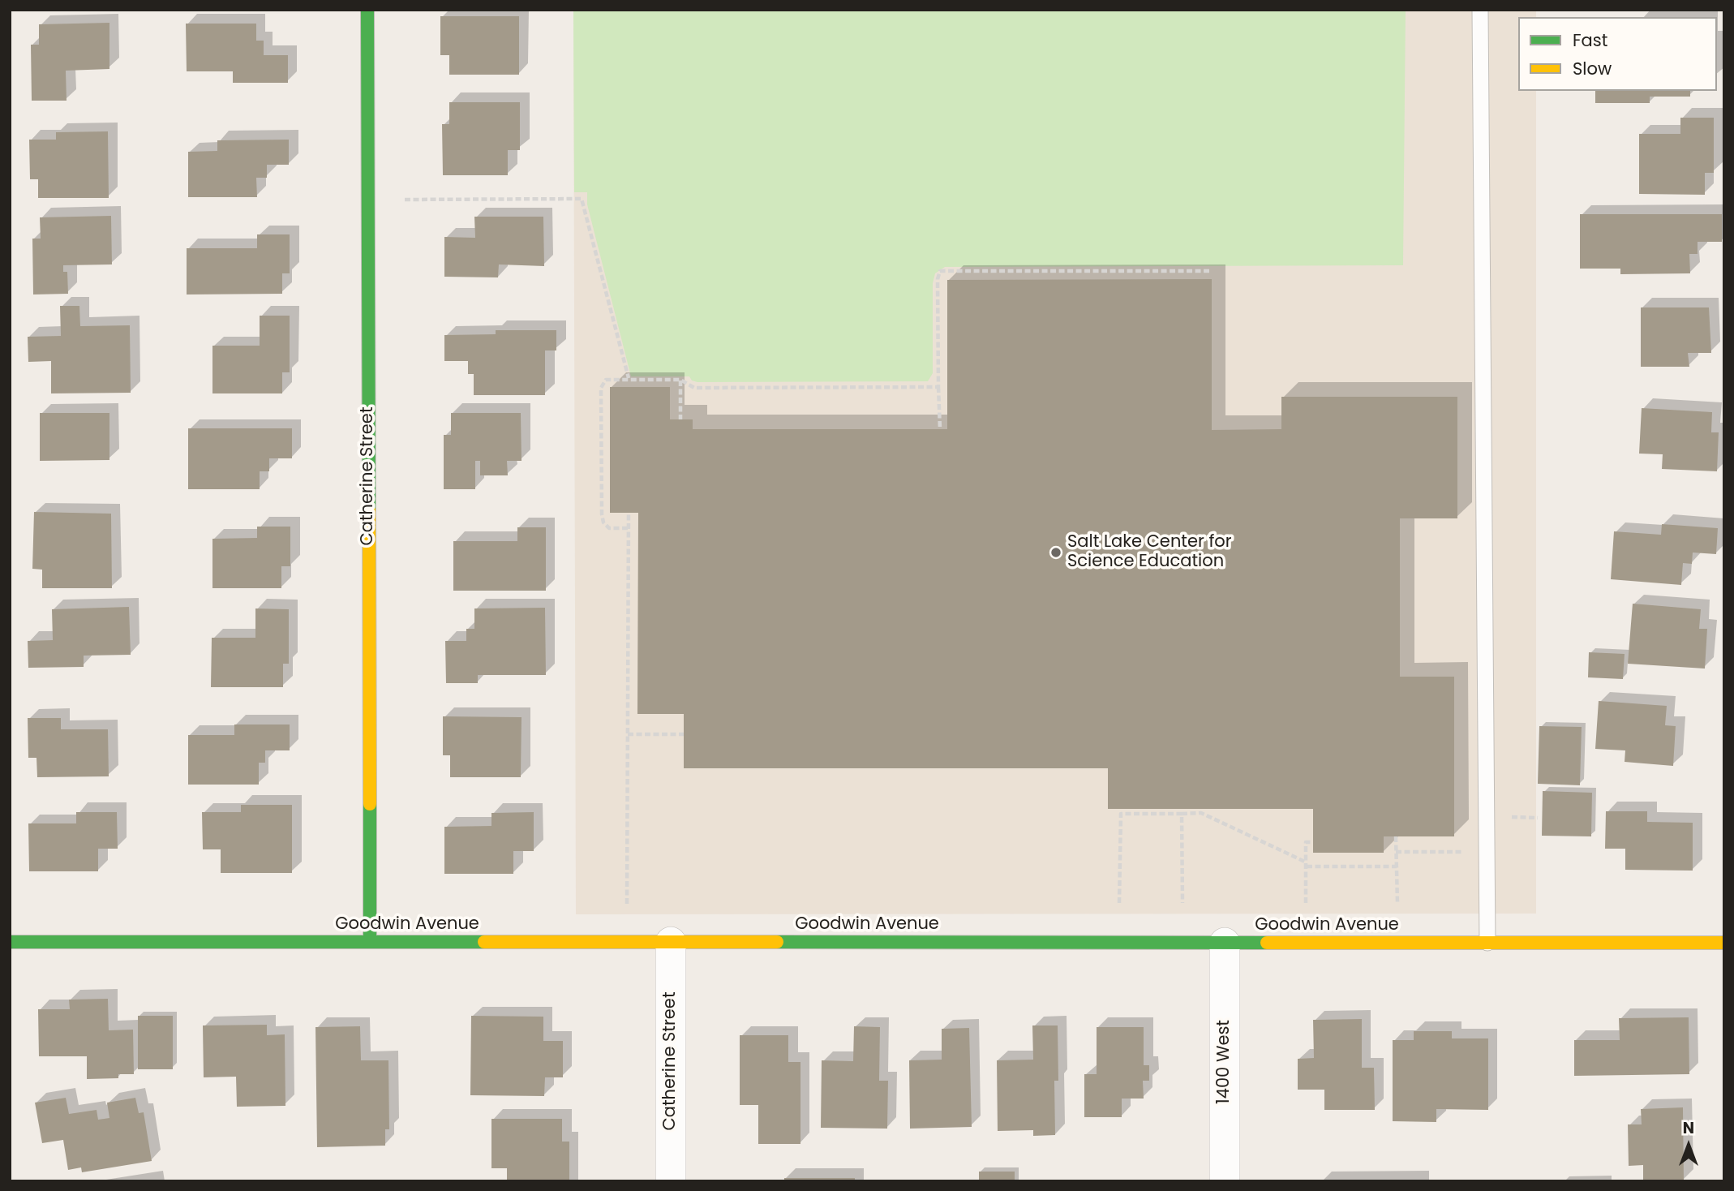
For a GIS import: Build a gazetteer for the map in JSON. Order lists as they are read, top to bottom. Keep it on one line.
{"streets":{"street":["Catherine Street","Goodwin Avenue","1400 West"]},"crossings":[["Catherine Street","Goodwin Avenue"],["Goodwin Avenue","1400 West"]],"places":["Salt Lake Center for Science Education"],"legend":["Fast","Slow"],"north":"top"}
